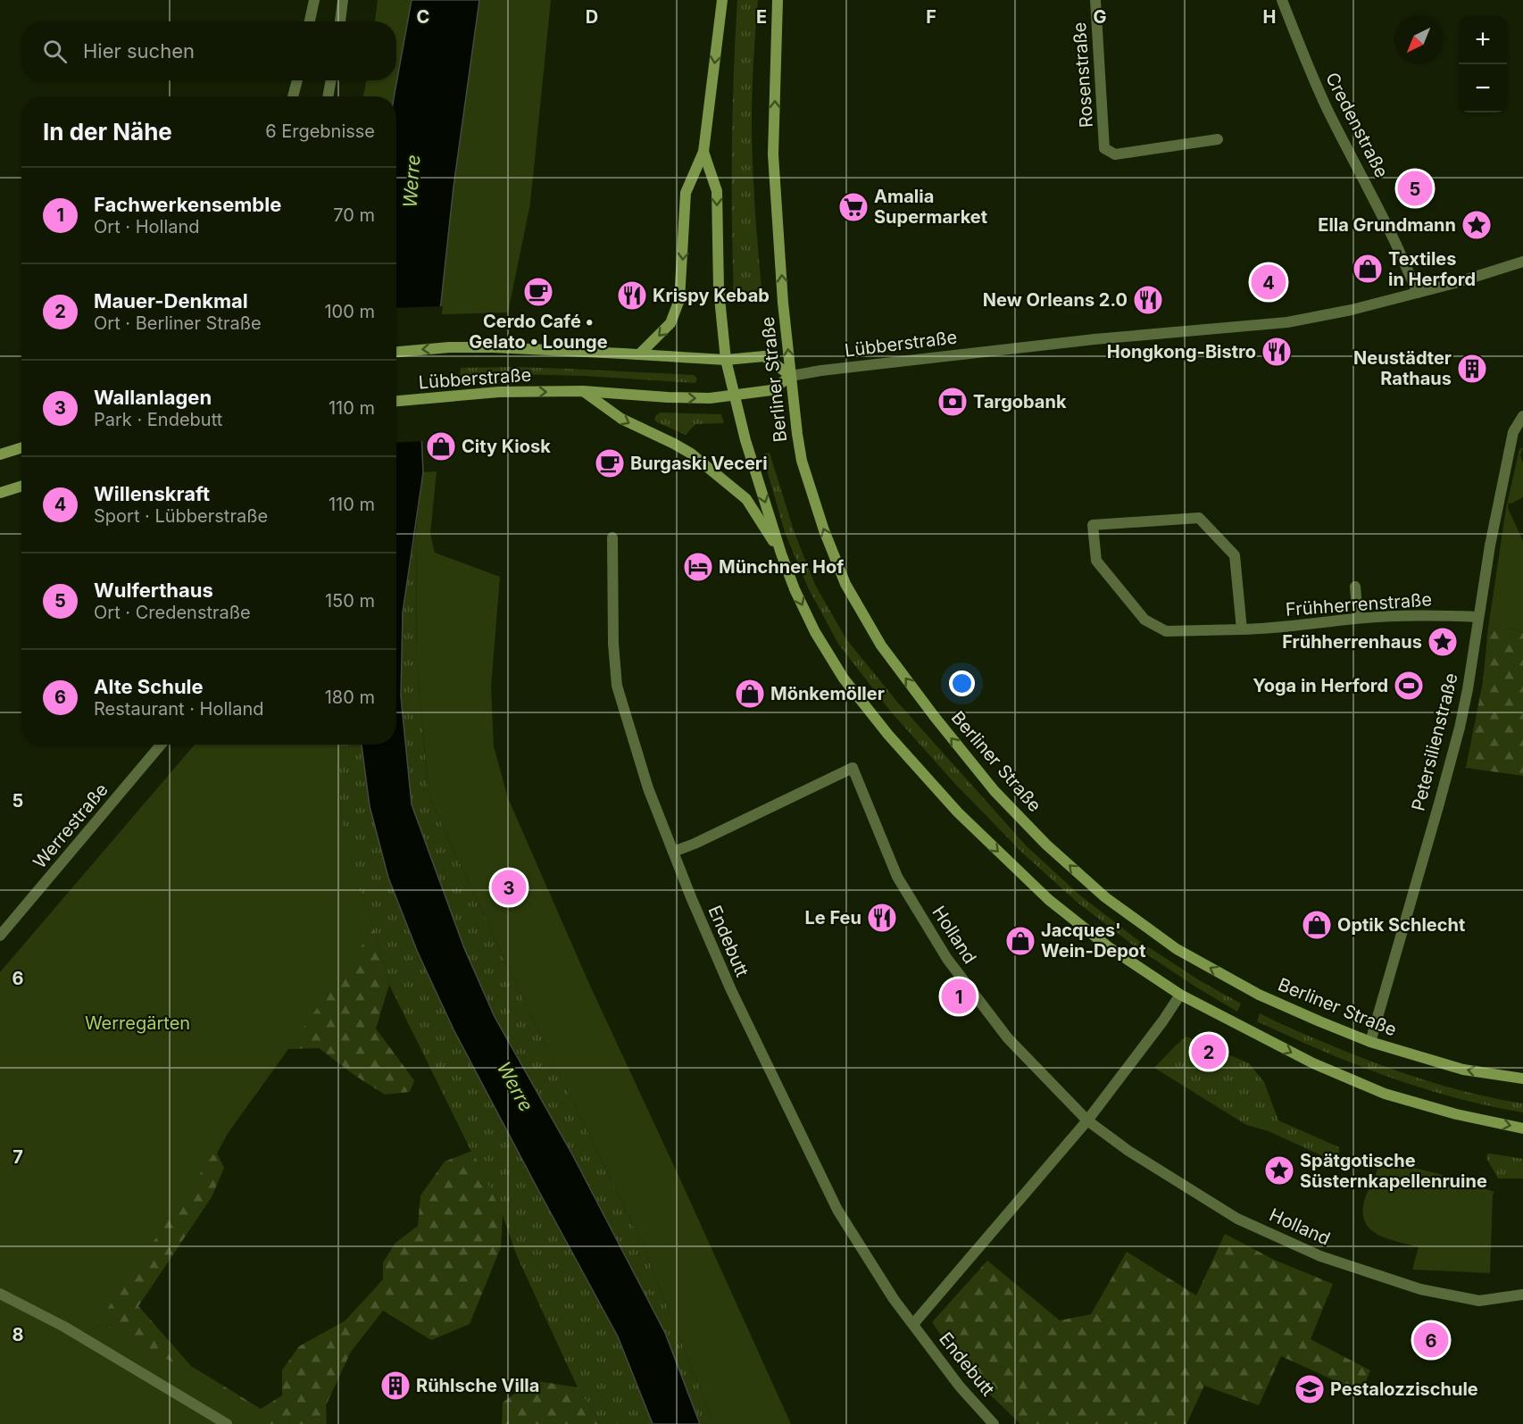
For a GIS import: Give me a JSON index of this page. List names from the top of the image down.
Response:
{
  "streets": {
    "main road": ["Lübberstraße", "Berliner Straße"],
    "street": [
      "Rosenstraße",
      "Credenstraße",
      "Frühherrenstraße",
      "Petersilienstraße",
      "Werrestraße",
      "Holland",
      "Endebutt"
    ]
  },
  "crossings": [
    ["Credenstraße", "Lübberstraße"],
    ["Lübberstraße", "Berliner Straße"],
    ["Berliner Straße", "Petersilienstraße"],
    ["Frühherrenstraße", "Petersilienstraße"],
    ["Holland", "Endebutt"]
  ],
  "water": ["Werre"],
  "parks": ["Werregärten"],
  "places": {
    "supermarket": ["Amalia Supermarket"],
    "place": ["Ella Grundmann", "Frühherrenhaus", "Spätgotische Süsternkapellenruine"],
    "shop": [
      "Textiles in Herford",
      "City Kiosk",
      "Mönkemöller",
      "Optik Schlecht",
      "Jacques' Wein-Depot"
    ],
    "cafe": ["Cerdo Café • Gelato • Lounge", "Burgaski Veceri"],
    "restaurant": [
      "Krispy Kebab",
      "New Orleans 2.0",
      "Hongkong-Bistro",
      "Le Feu"
    ],
    "building": ["Neustädter Rathaus", "Rühlsche Villa"],
    "bank": ["Targobank"],
    "hotel": ["Münchner Hof"],
    "sports": ["Yoga in Herford"],
    "school or university": ["Pestalozzischule"]
  },
  "north": "bottom left",
  "page": {
    "map_buttons": ["+", "−"],
    "search": "Hier suchen",
    "heading": ["In der Nähe", "6 Ergebnisse"],
    "list": [
      {
        "mark": "1",
        "name": "Fachwerkensemble",
        "note": "Ort · Holland",
        "value": "70 m"
      },
      {
        "mark": "2",
        "name": "Mauer-Denkmal",
        "note": "Ort · Berliner Straße",
        "value": "100 m"
      },
      {
        "mark": "3",
        "name": "Wallanlagen",
        "note": "Park · Endebutt",
        "value": "110 m"
      },
      {
        "mark": "4",
        "name": "Willenskraft",
        "note": "Sport · Lübberstraße",
        "value": "110 m"
      },
      {
        "mark": "5",
        "name": "Wulferthaus",
        "note": "Ort · Credenstraße",
        "value": "150 m"
      },
      {
        "mark": "6",
        "name": "Alte Schule",
        "note": "Restaurant · Holland",
        "value": "180 m"
      }
    ],
    "pins": [
      "5",
      "4",
      "3",
      "1",
      "2",
      "6"
    ]
  },
  "grid": {
    "columns": [
      "C",
      "D",
      "E",
      "F",
      "G",
      "H"
    ],
    "rows": [
      "5",
      "6",
      "7",
      "8"
    ]
  }
}
